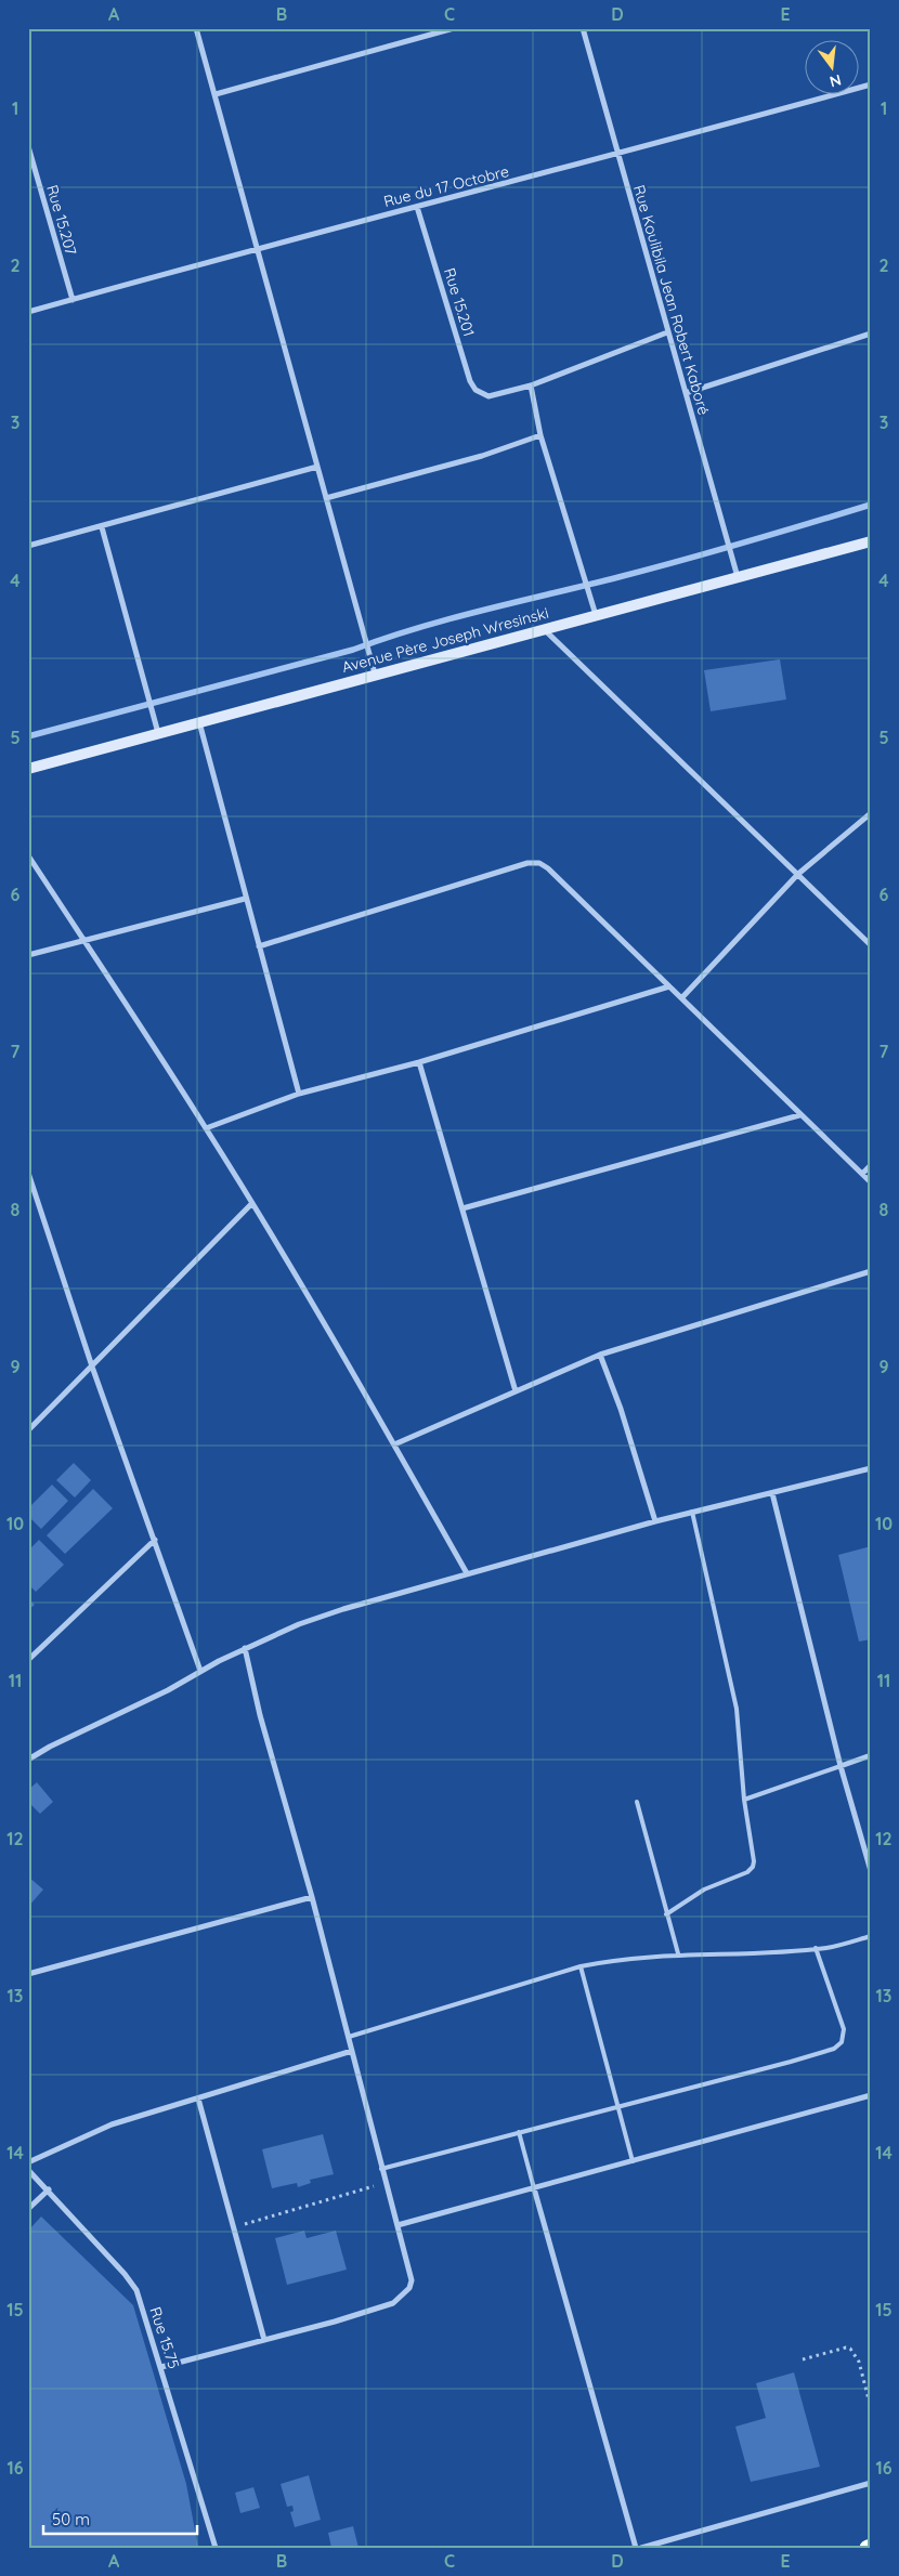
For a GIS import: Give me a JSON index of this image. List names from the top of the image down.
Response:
{
  "streets": {
    "street": [
      "Rue du 17 Octobre",
      "Rue 15.207",
      "Rue Koulibila Jean Robert Kaboré",
      "Rue 15.201",
      "Avenue Père Joseph Wresinski",
      "Rue 15.75"
    ]
  },
  "crossings": [
    ["Rue du 17 Octobre", "Rue 15.207"],
    ["Rue du 17 Octobre", "Rue Koulibila Jean Robert Kaboré"],
    ["Rue du 17 Octobre", "Rue 15.201"],
    ["Rue Koulibila Jean Robert Kaboré", "Avenue Père Joseph Wresinski"]
  ],
  "scale_bar": "50 m",
  "north": "bottom",
  "grid": {
    "columns": [
      "A",
      "B",
      "C",
      "D",
      "E"
    ],
    "rows": [
      "1",
      "2",
      "3",
      "4",
      "5",
      "6",
      "7",
      "8",
      "9",
      "10",
      "11",
      "12",
      "13",
      "14",
      "15",
      "16"
    ]
  }
}
